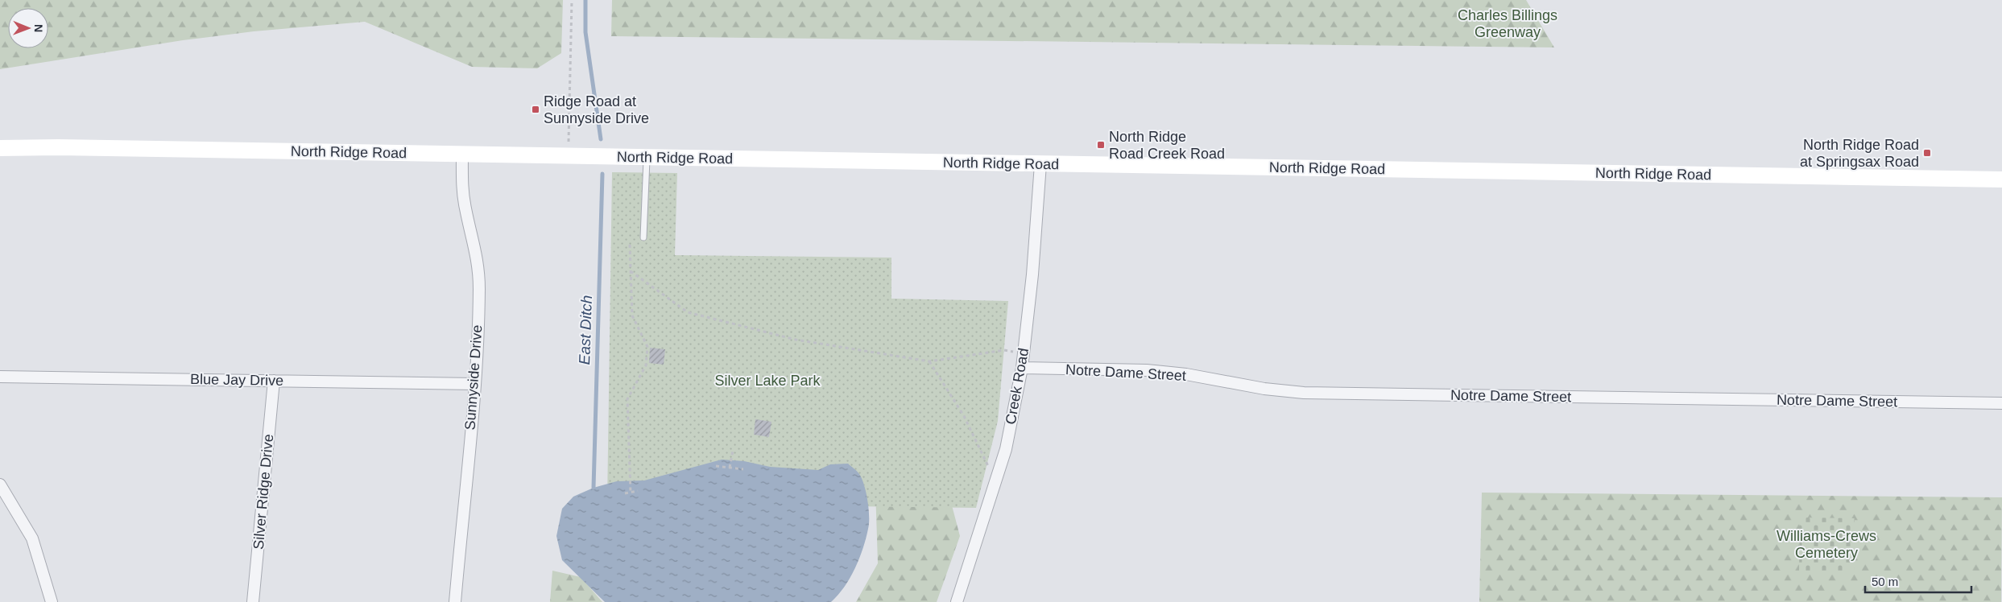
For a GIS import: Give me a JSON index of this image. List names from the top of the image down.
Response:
{
  "streets": {
    "street": [
      "North Ridge Road",
      "Notre Dame Street",
      "Sunnyside Drive",
      "Blue Jay Drive",
      "Creek Road",
      "Silver Ridge Drive"
    ]
  },
  "crossings": [
    ["North Ridge Road", "Sunnyside Drive"],
    ["North Ridge Road", "Creek Road"],
    ["Notre Dame Street", "Creek Road"],
    ["Sunnyside Drive", "Blue Jay Drive"],
    ["Blue Jay Drive", "Silver Ridge Drive"]
  ],
  "water": ["East Ditch"],
  "parks": ["Charles Billings Greenway", "Silver Lake Park", "Williams-Crews Cemetery"],
  "places": {
    "transit": ["Ridge Road at Sunnyside Drive", "North Ridge Road Creek Road", "North Ridge Road at Springsax Road"]
  },
  "scale_bar": "50 m",
  "north": "right"
}
